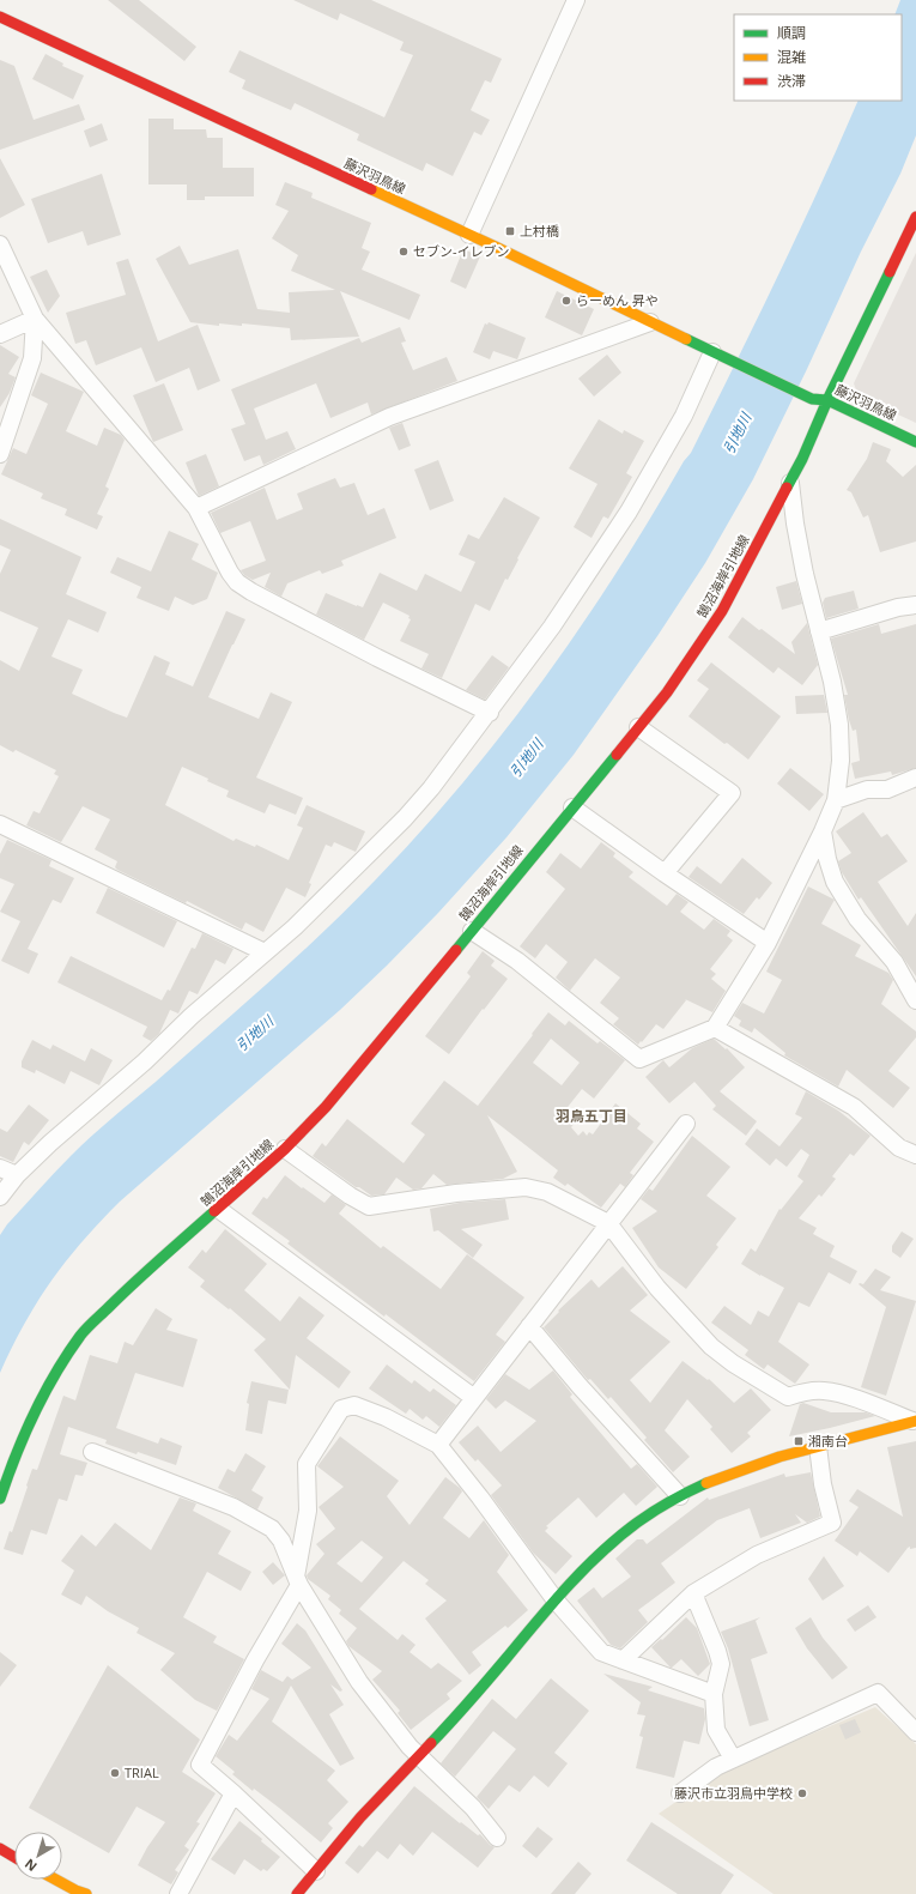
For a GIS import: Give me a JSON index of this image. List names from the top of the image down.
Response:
{
  "streets": {
    "street": ["藤沢羽鳥線", "鵠沼海岸引地線"]
  },
  "crossings": [
    ["藤沢羽鳥線", "鵠沼海岸引地線"]
  ],
  "districts": ["羽鳥五丁目"],
  "water": ["引地川"],
  "places": {
    "transit": ["上村橋", "湘南台"],
    "other": [
      "セブン-イレブン",
      "らーめん 昇や",
      "TRIAL",
      "藤沢市立羽鳥中学校"
    ]
  },
  "legend": ["順調", "混雑", "渋滞"],
  "north": "bottom left"
}
